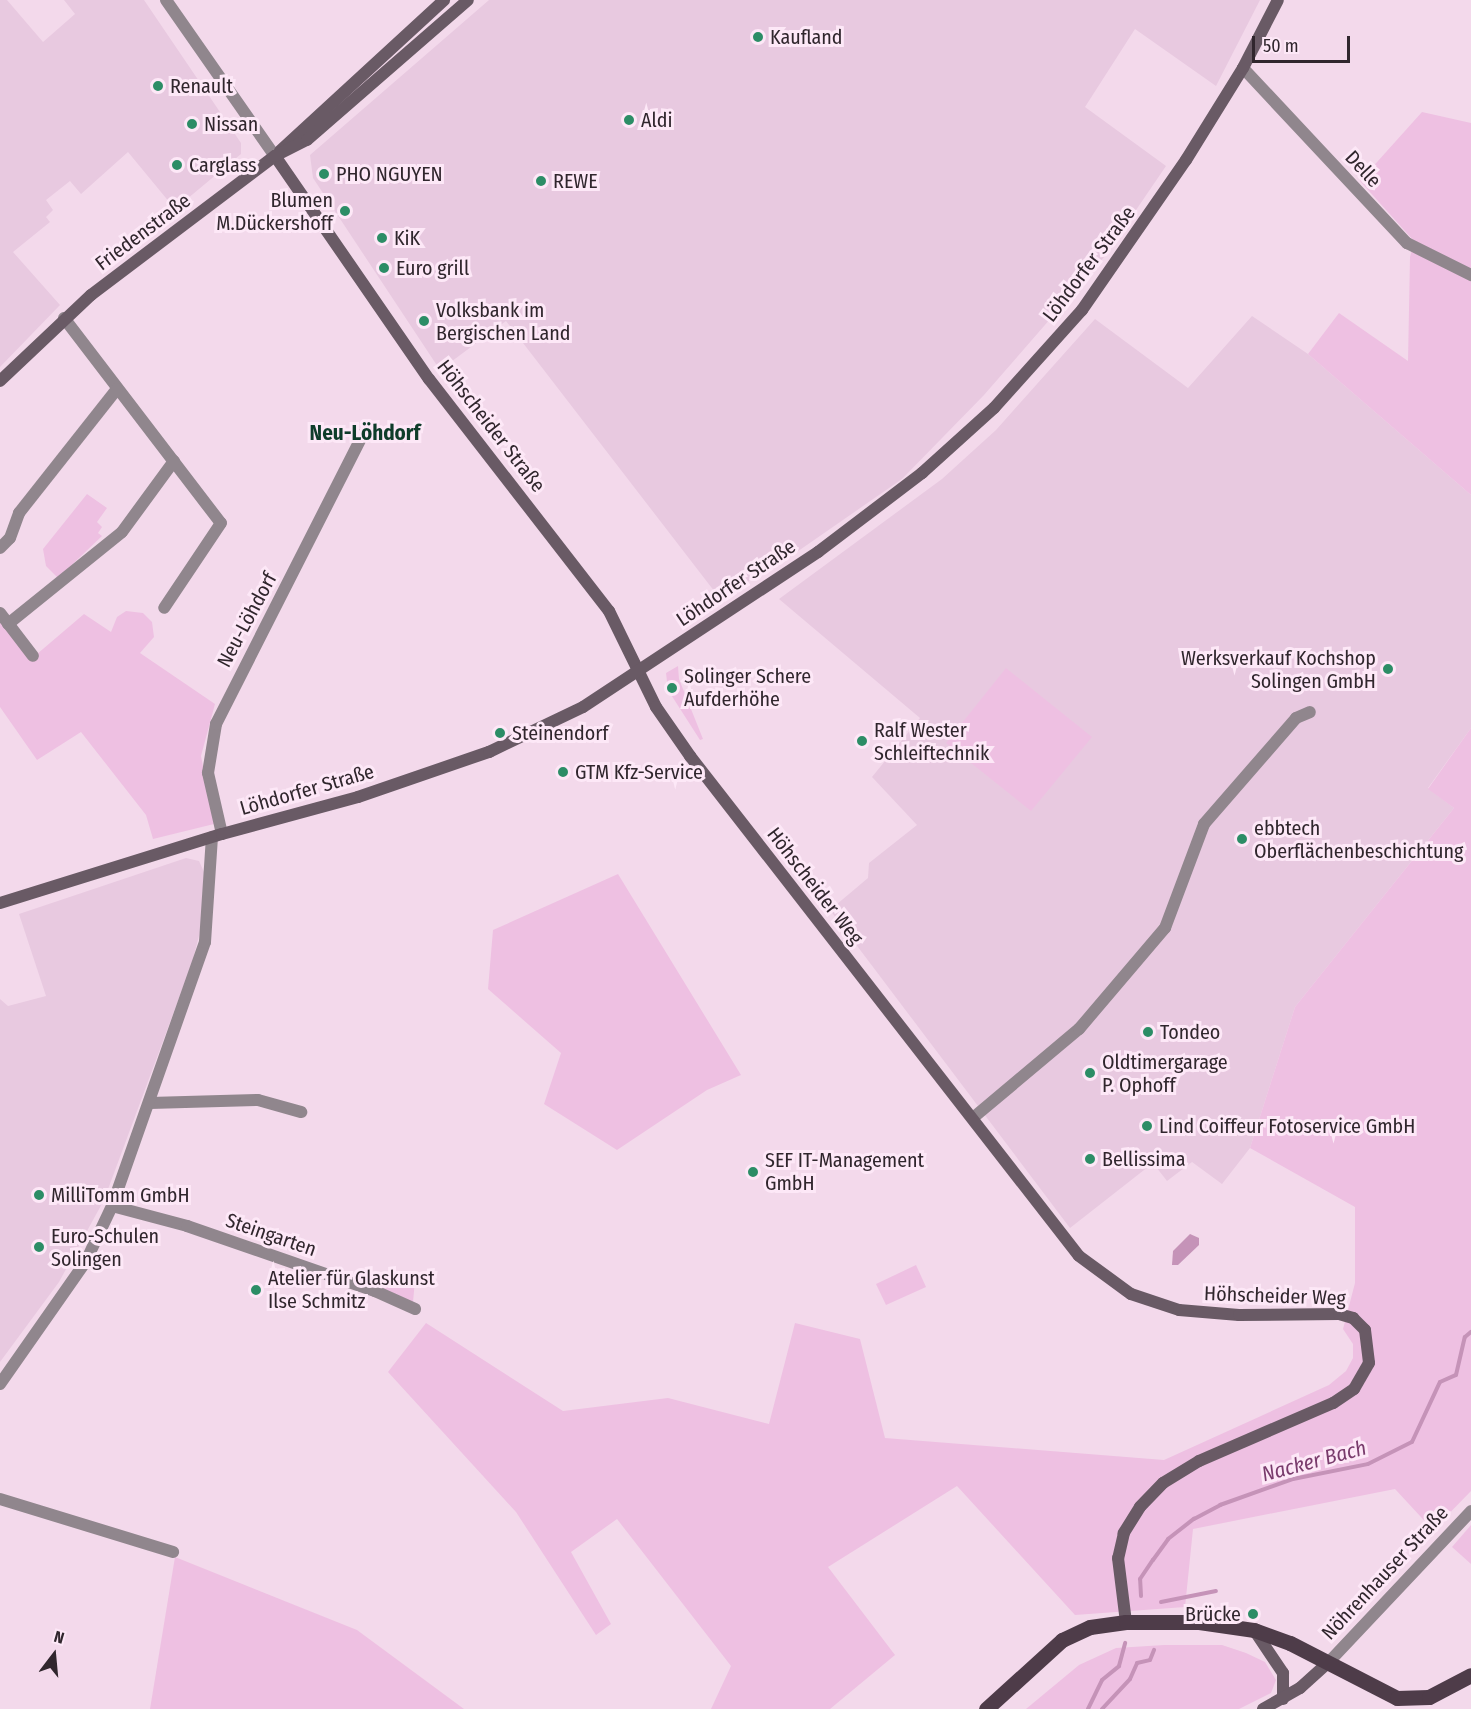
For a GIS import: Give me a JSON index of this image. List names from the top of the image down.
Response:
{
  "streets": {
    "main road": [
      "Friedenstraße",
      "Löhdorfer Straße",
      "Höhscheider Straße",
      "Höhscheider Weg"
    ],
    "street": [
      "Delle",
      "Neu-Löhdorf",
      "Steingarten",
      "Nöhrenhauser Straße"
    ]
  },
  "crossings": [
    ["Delle", "Löhdorfer Straße"],
    ["Friedenstraße", "Höhscheider Straße"],
    ["Löhdorfer Straße", "Höhscheider Straße"],
    ["Löhdorfer Straße", "Neu-Löhdorf"],
    ["Löhdorfer Straße", "Höhscheider Weg"],
    ["Höhscheider Straße", "Höhscheider Weg"],
    ["Neu-Löhdorf", "Steingarten"]
  ],
  "districts": ["Neu-Löhdorf"],
  "water": ["Nacker Bach"],
  "places": [
    "Kaufland",
    "Renault",
    "Aldi",
    "Nissan",
    "Carglass",
    "PHO NGUYEN",
    "REWE",
    "Blumen M.Dückershoff",
    "KiK",
    "Euro grill",
    "Volksbank im Bergischen Land",
    "Werksverkauf Kochshop Solingen GmbH",
    "Solinger Schere Aufderhöhe",
    "Steinendorf",
    "Ralf Wester Schleiftechnik",
    "GTM Kfz-Service",
    "ebbtech Oberflächenbeschichtung",
    "Tondeo",
    "Oldtimergarage P. Ophoff",
    "Lind Coiffeur Fotoservice GmbH",
    "Bellissima",
    "SEF IT-Management GmbH",
    "MilliTomm GmbH",
    "Euro-Schulen Solingen",
    "Atelier für Glaskunst Ilse Schmitz",
    "Brücke"
  ],
  "scale_bar": "50 m",
  "north": "top"
}
